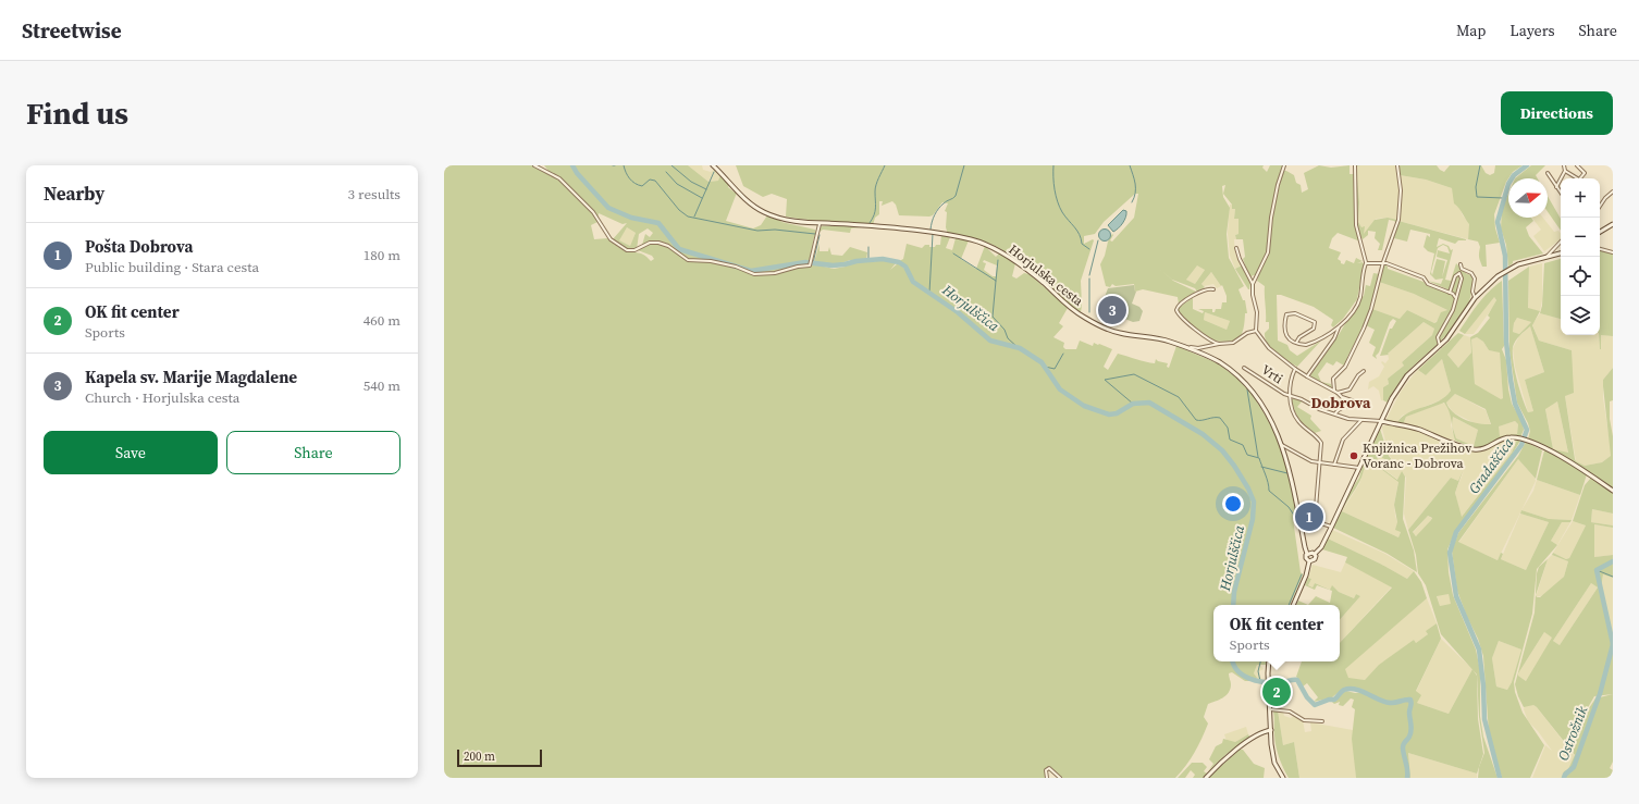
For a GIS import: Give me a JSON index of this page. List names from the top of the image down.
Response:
{
  "streets": {
    "street": ["Horjulska cesta", "Vrti"]
  },
  "districts": ["Dobrova"],
  "water": ["Horjulščica", "Gradaščica", "Ostrožnik"],
  "places": ["Knjižnica Prežihov Voranc - Dobrova"],
  "scale_bar": "200 m",
  "north": "right",
  "page": {
    "header": "Streetwise",
    "nav": ["Map", "Layers", "Share"],
    "buttons": [
      "Directions",
      ["Save", "Share"]
    ],
    "title": "Find us",
    "heading": ["Nearby", "3 results"],
    "map_buttons": ["+", "−"],
    "list": [
      {
        "mark": "1",
        "name": "Pošta Dobrova",
        "note": "Public building · Stara cesta",
        "value": "180 m"
      },
      {
        "mark": "2",
        "name": "OK fit center",
        "note": "Sports",
        "value": "460 m"
      },
      {
        "mark": "3",
        "name": "Kapela sv. Marije Magdalene",
        "note": "Church · Horjulska cesta",
        "value": "540 m"
      }
    ],
    "pins": ["3", "1", "2"],
    "popup": ["OK fit center", "Sports"],
    "scale": "200 m"
  }
}
